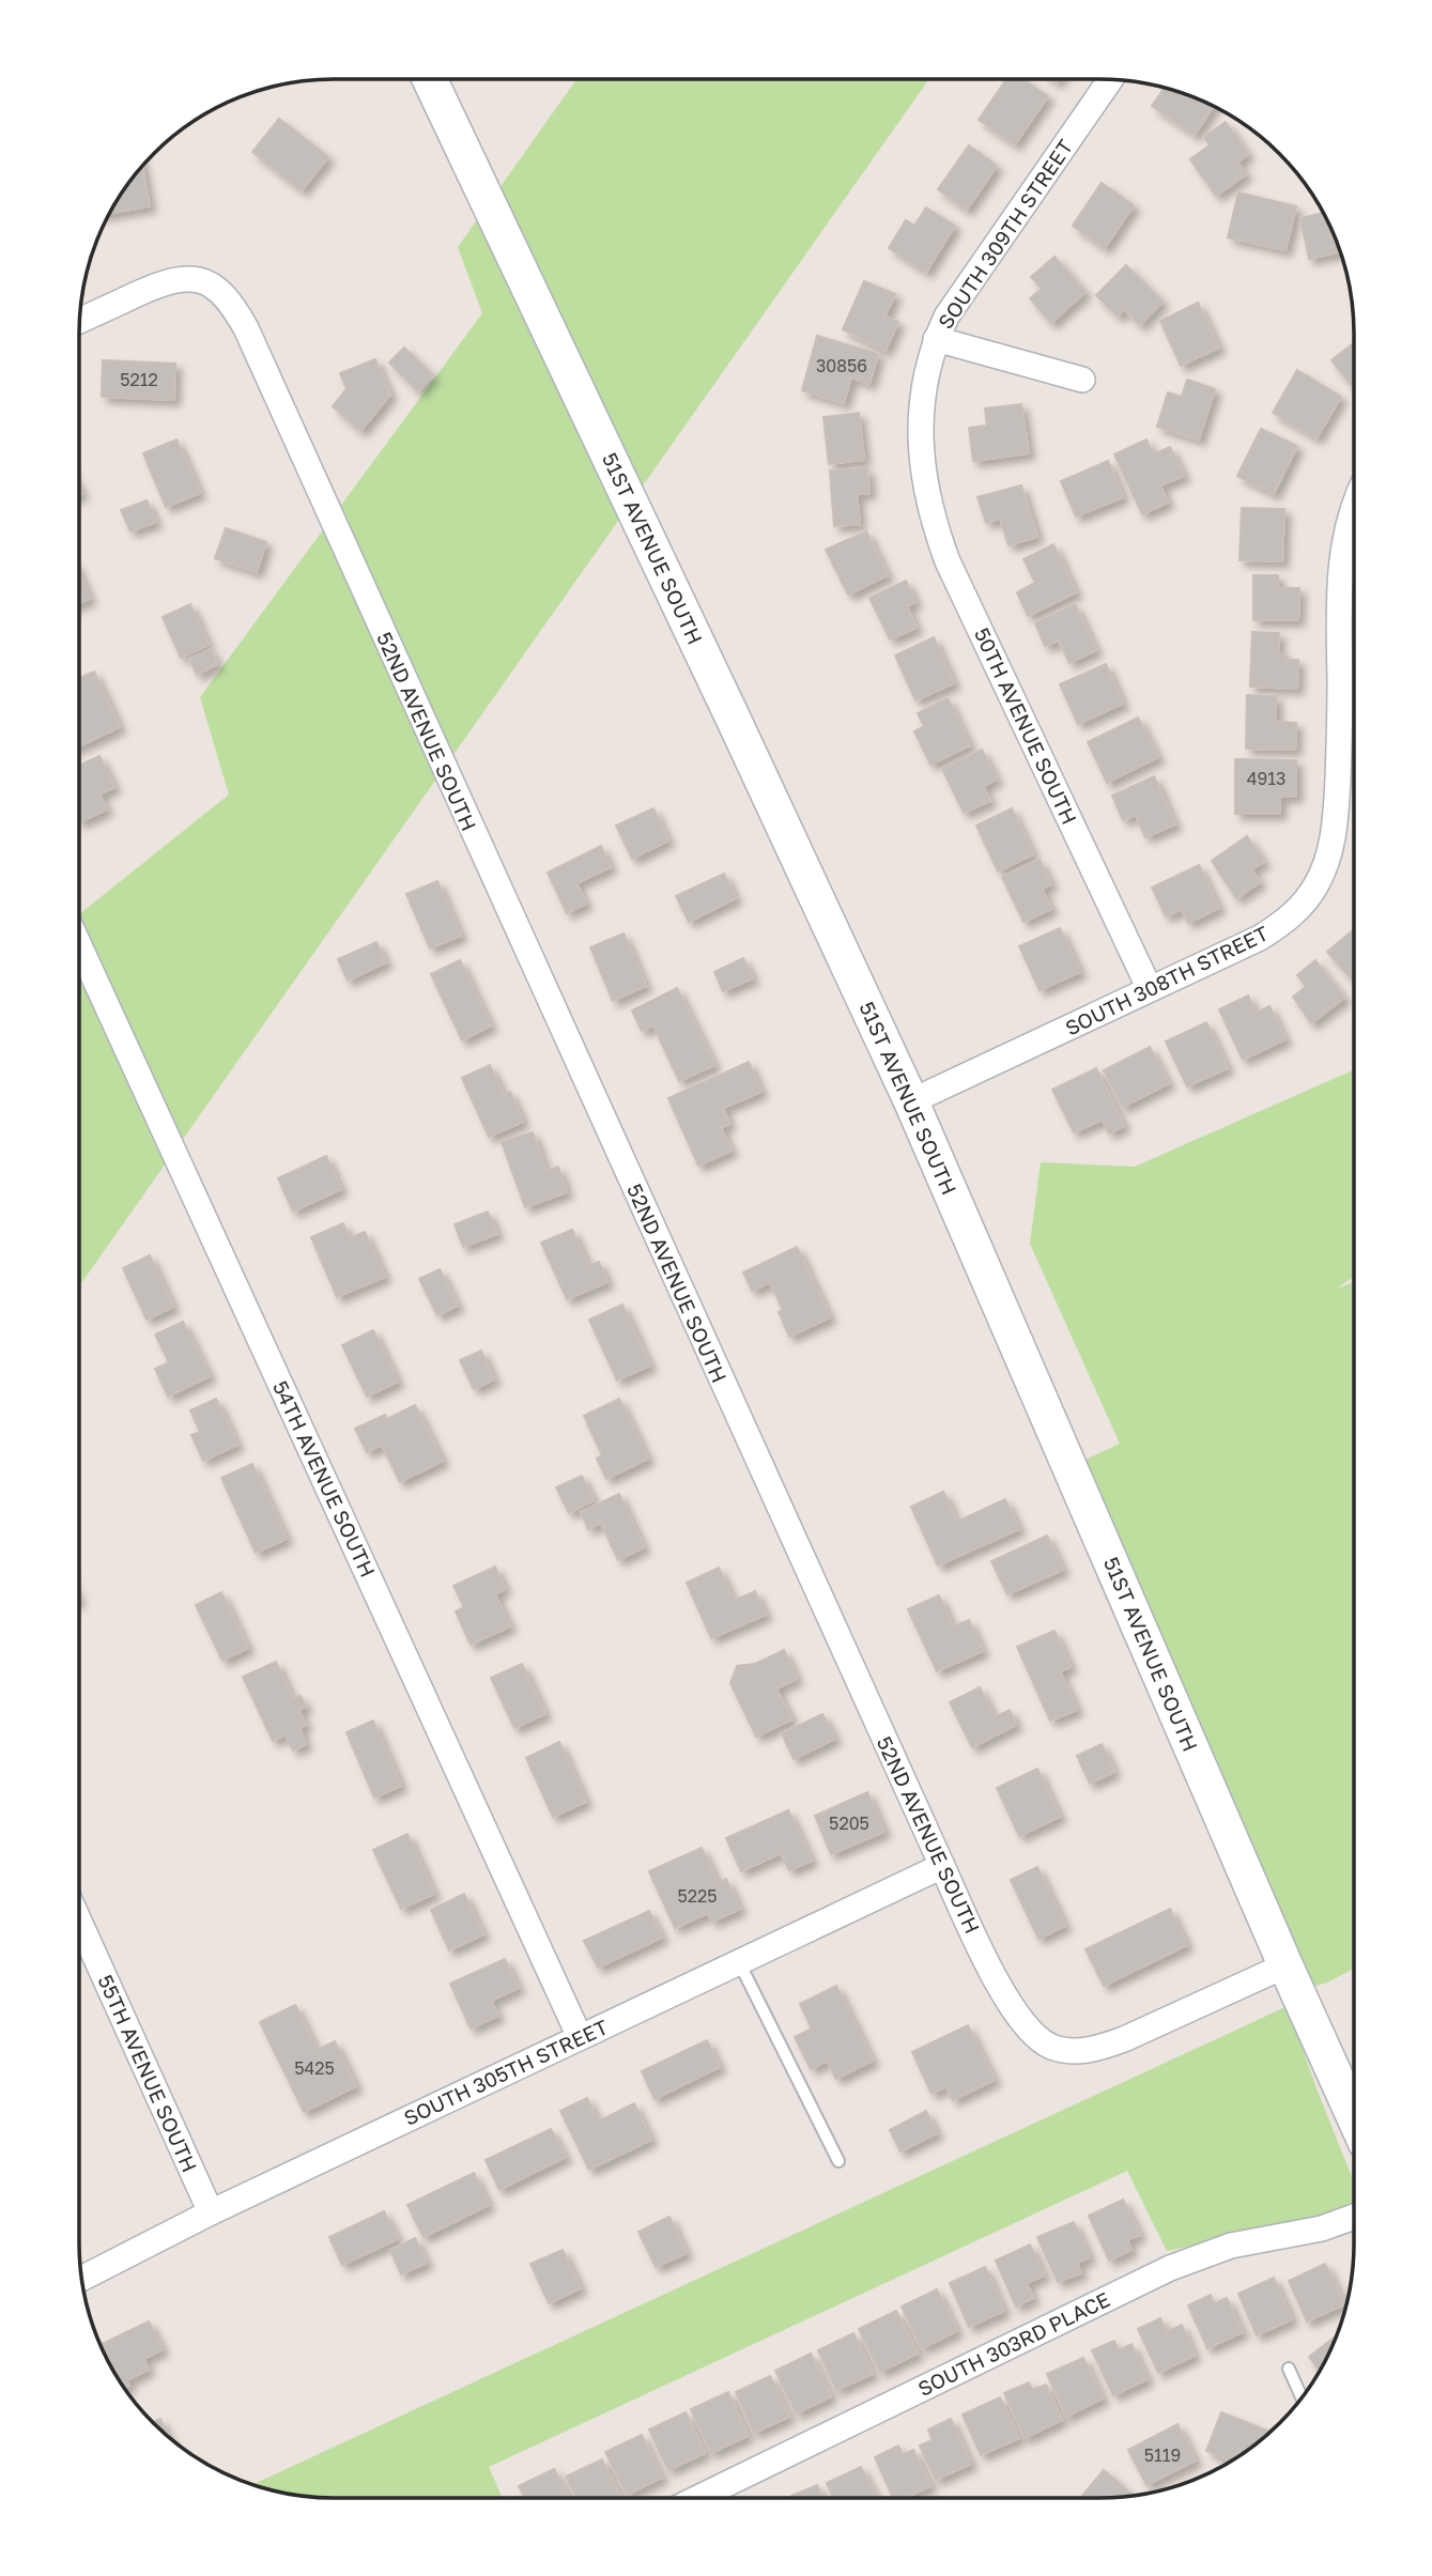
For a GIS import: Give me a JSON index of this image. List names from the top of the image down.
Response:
{
  "streets": {
    "main road": ["51ST AVENUE SOUTH"],
    "street": [
      "SOUTH 309TH STREET",
      "50TH AVENUE SOUTH",
      "52ND AVENUE SOUTH",
      "SOUTH 308TH STREET",
      "54TH AVENUE SOUTH",
      "SOUTH 305TH STREET",
      "55TH AVENUE SOUTH",
      "SOUTH 303RD PLACE"
    ]
  },
  "crossings": [
    ["SOUTH 309TH STREET", "50TH AVENUE SOUTH"],
    ["51ST AVENUE SOUTH", "52ND AVENUE SOUTH"],
    ["51ST AVENUE SOUTH", "SOUTH 308TH STREET"],
    ["50TH AVENUE SOUTH", "SOUTH 308TH STREET"],
    ["52ND AVENUE SOUTH", "SOUTH 305TH STREET"],
    ["54TH AVENUE SOUTH", "SOUTH 305TH STREET"],
    ["SOUTH 305TH STREET", "55TH AVENUE SOUTH"]
  ],
  "house_numbers": [
    "30856",
    "5212",
    "4913",
    "5205",
    "5225",
    "5425",
    "5119"
  ]
}
